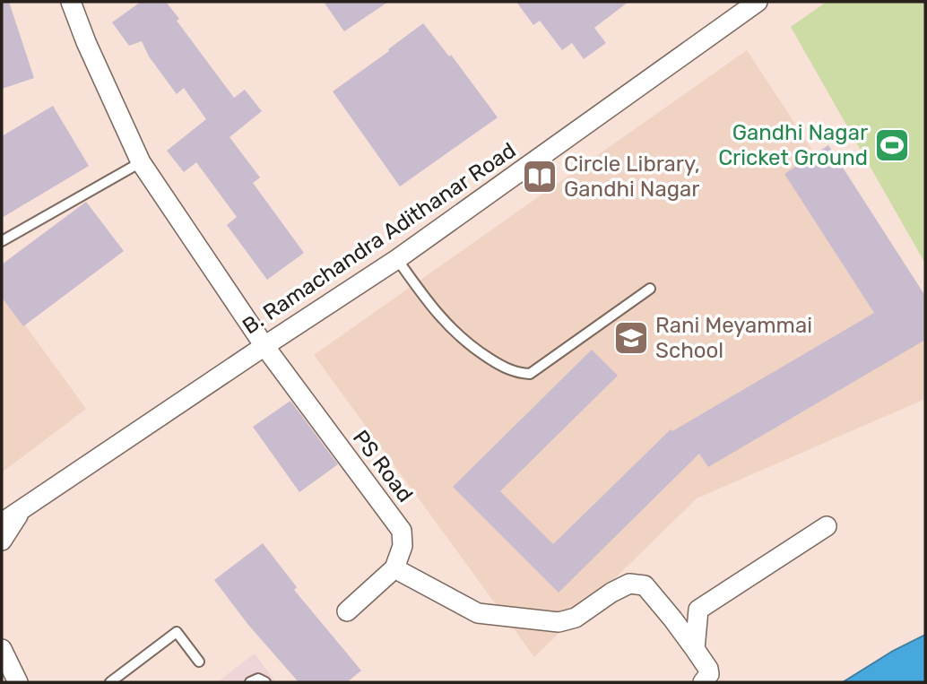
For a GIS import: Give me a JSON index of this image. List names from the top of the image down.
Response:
{
  "streets": {
    "street": ["B. Ramachandra Adithanar Road", "PS Road"]
  },
  "crossings": [
    ["B. Ramachandra Adithanar Road", "PS Road"]
  ],
  "places": {
    "sports": ["Gandhi Nagar Cricket Ground"],
    "library": ["Circle Library, Gandhi Nagar"],
    "school or university": ["Rani Meyammai School"]
  }
}
